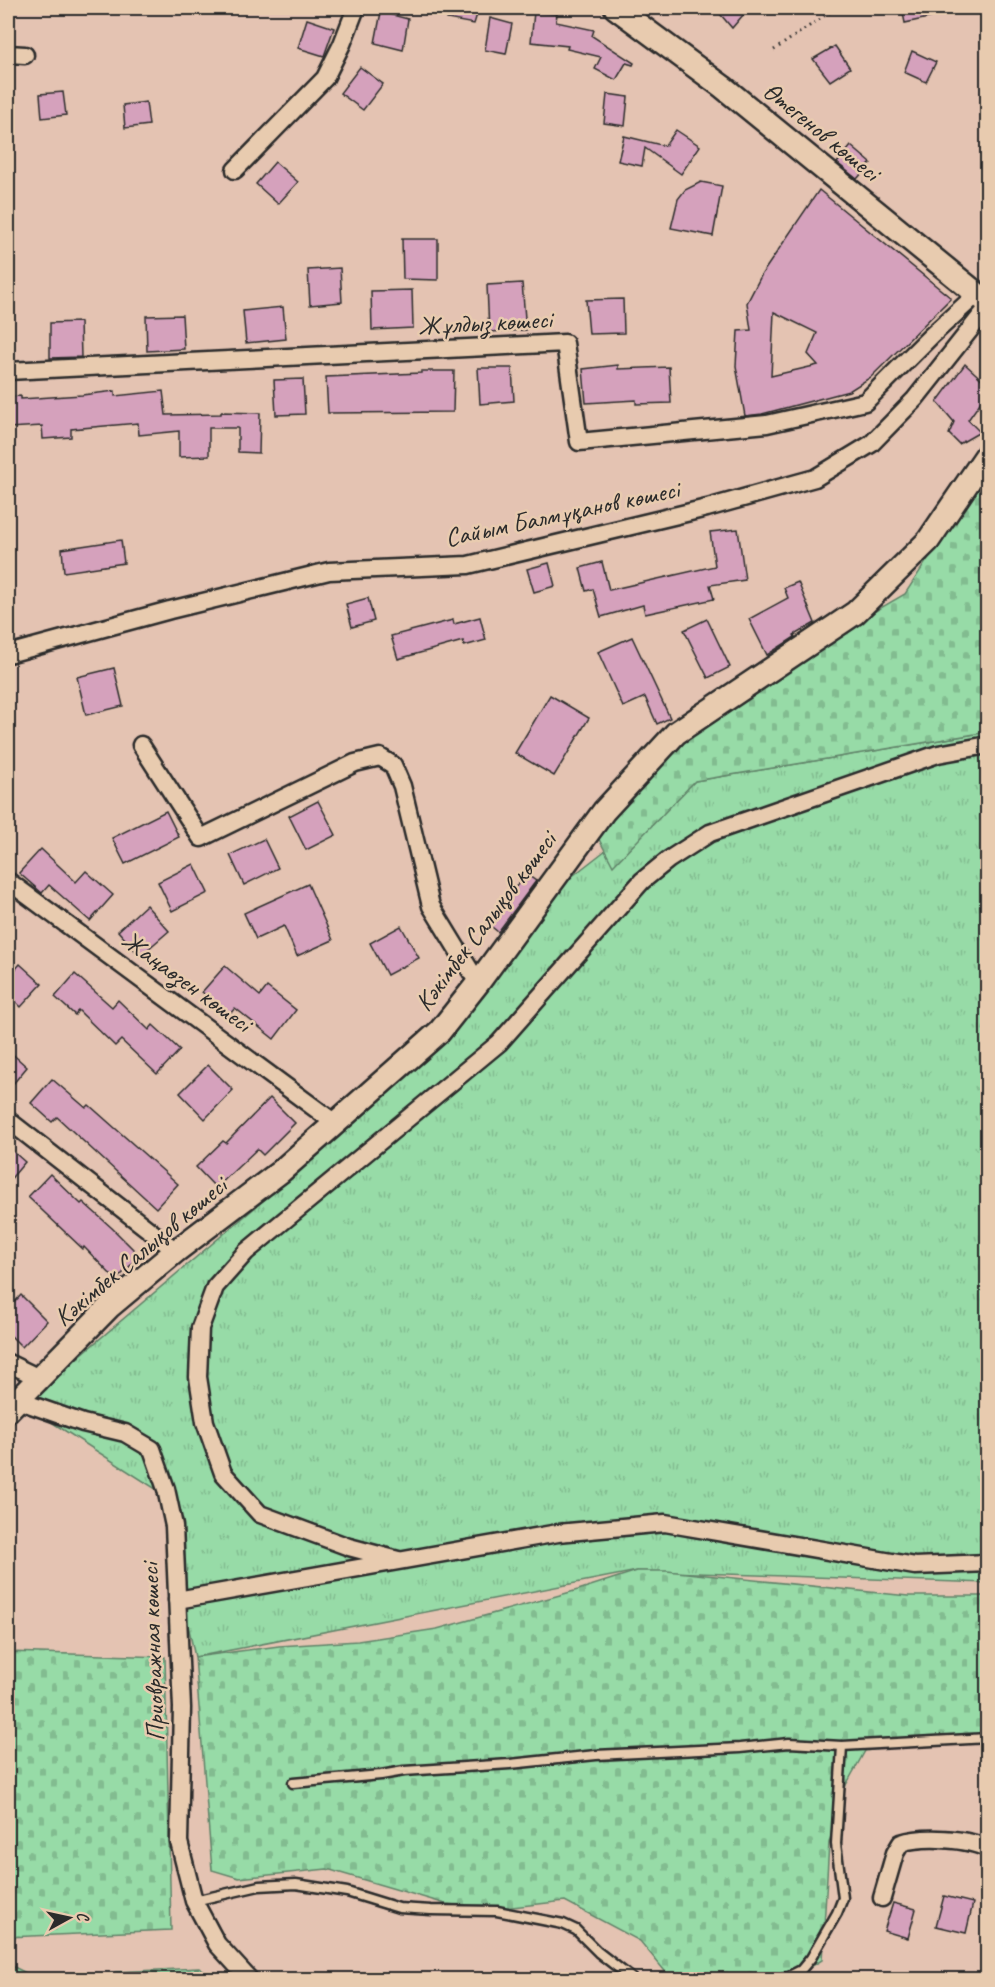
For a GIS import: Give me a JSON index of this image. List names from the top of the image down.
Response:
{
  "streets": {
    "street": [
      "Өтегенов көшесі",
      "Жұлдыз көшесі",
      "Сайым Балмұқанов көшесі",
      "Кәкімбек Салықов көшесі",
      "Жаңаөзен көшесі",
      "Приовражная көшесі"
    ]
  },
  "crossings": [
    ["Өтегенов көшесі", "Жұлдыз көшесі"],
    ["Өтегенов көшесі", "Сайым Балмұқанов көшесі"],
    ["Жұлдыз көшесі", "Сайым Балмұқанов көшесі"],
    ["Кәкімбек Салықов көшесі", "Жаңаөзен көшесі"],
    ["Кәкімбек Салықов көшесі", "Приовражная көшесі"]
  ],
  "north": "right"
}
